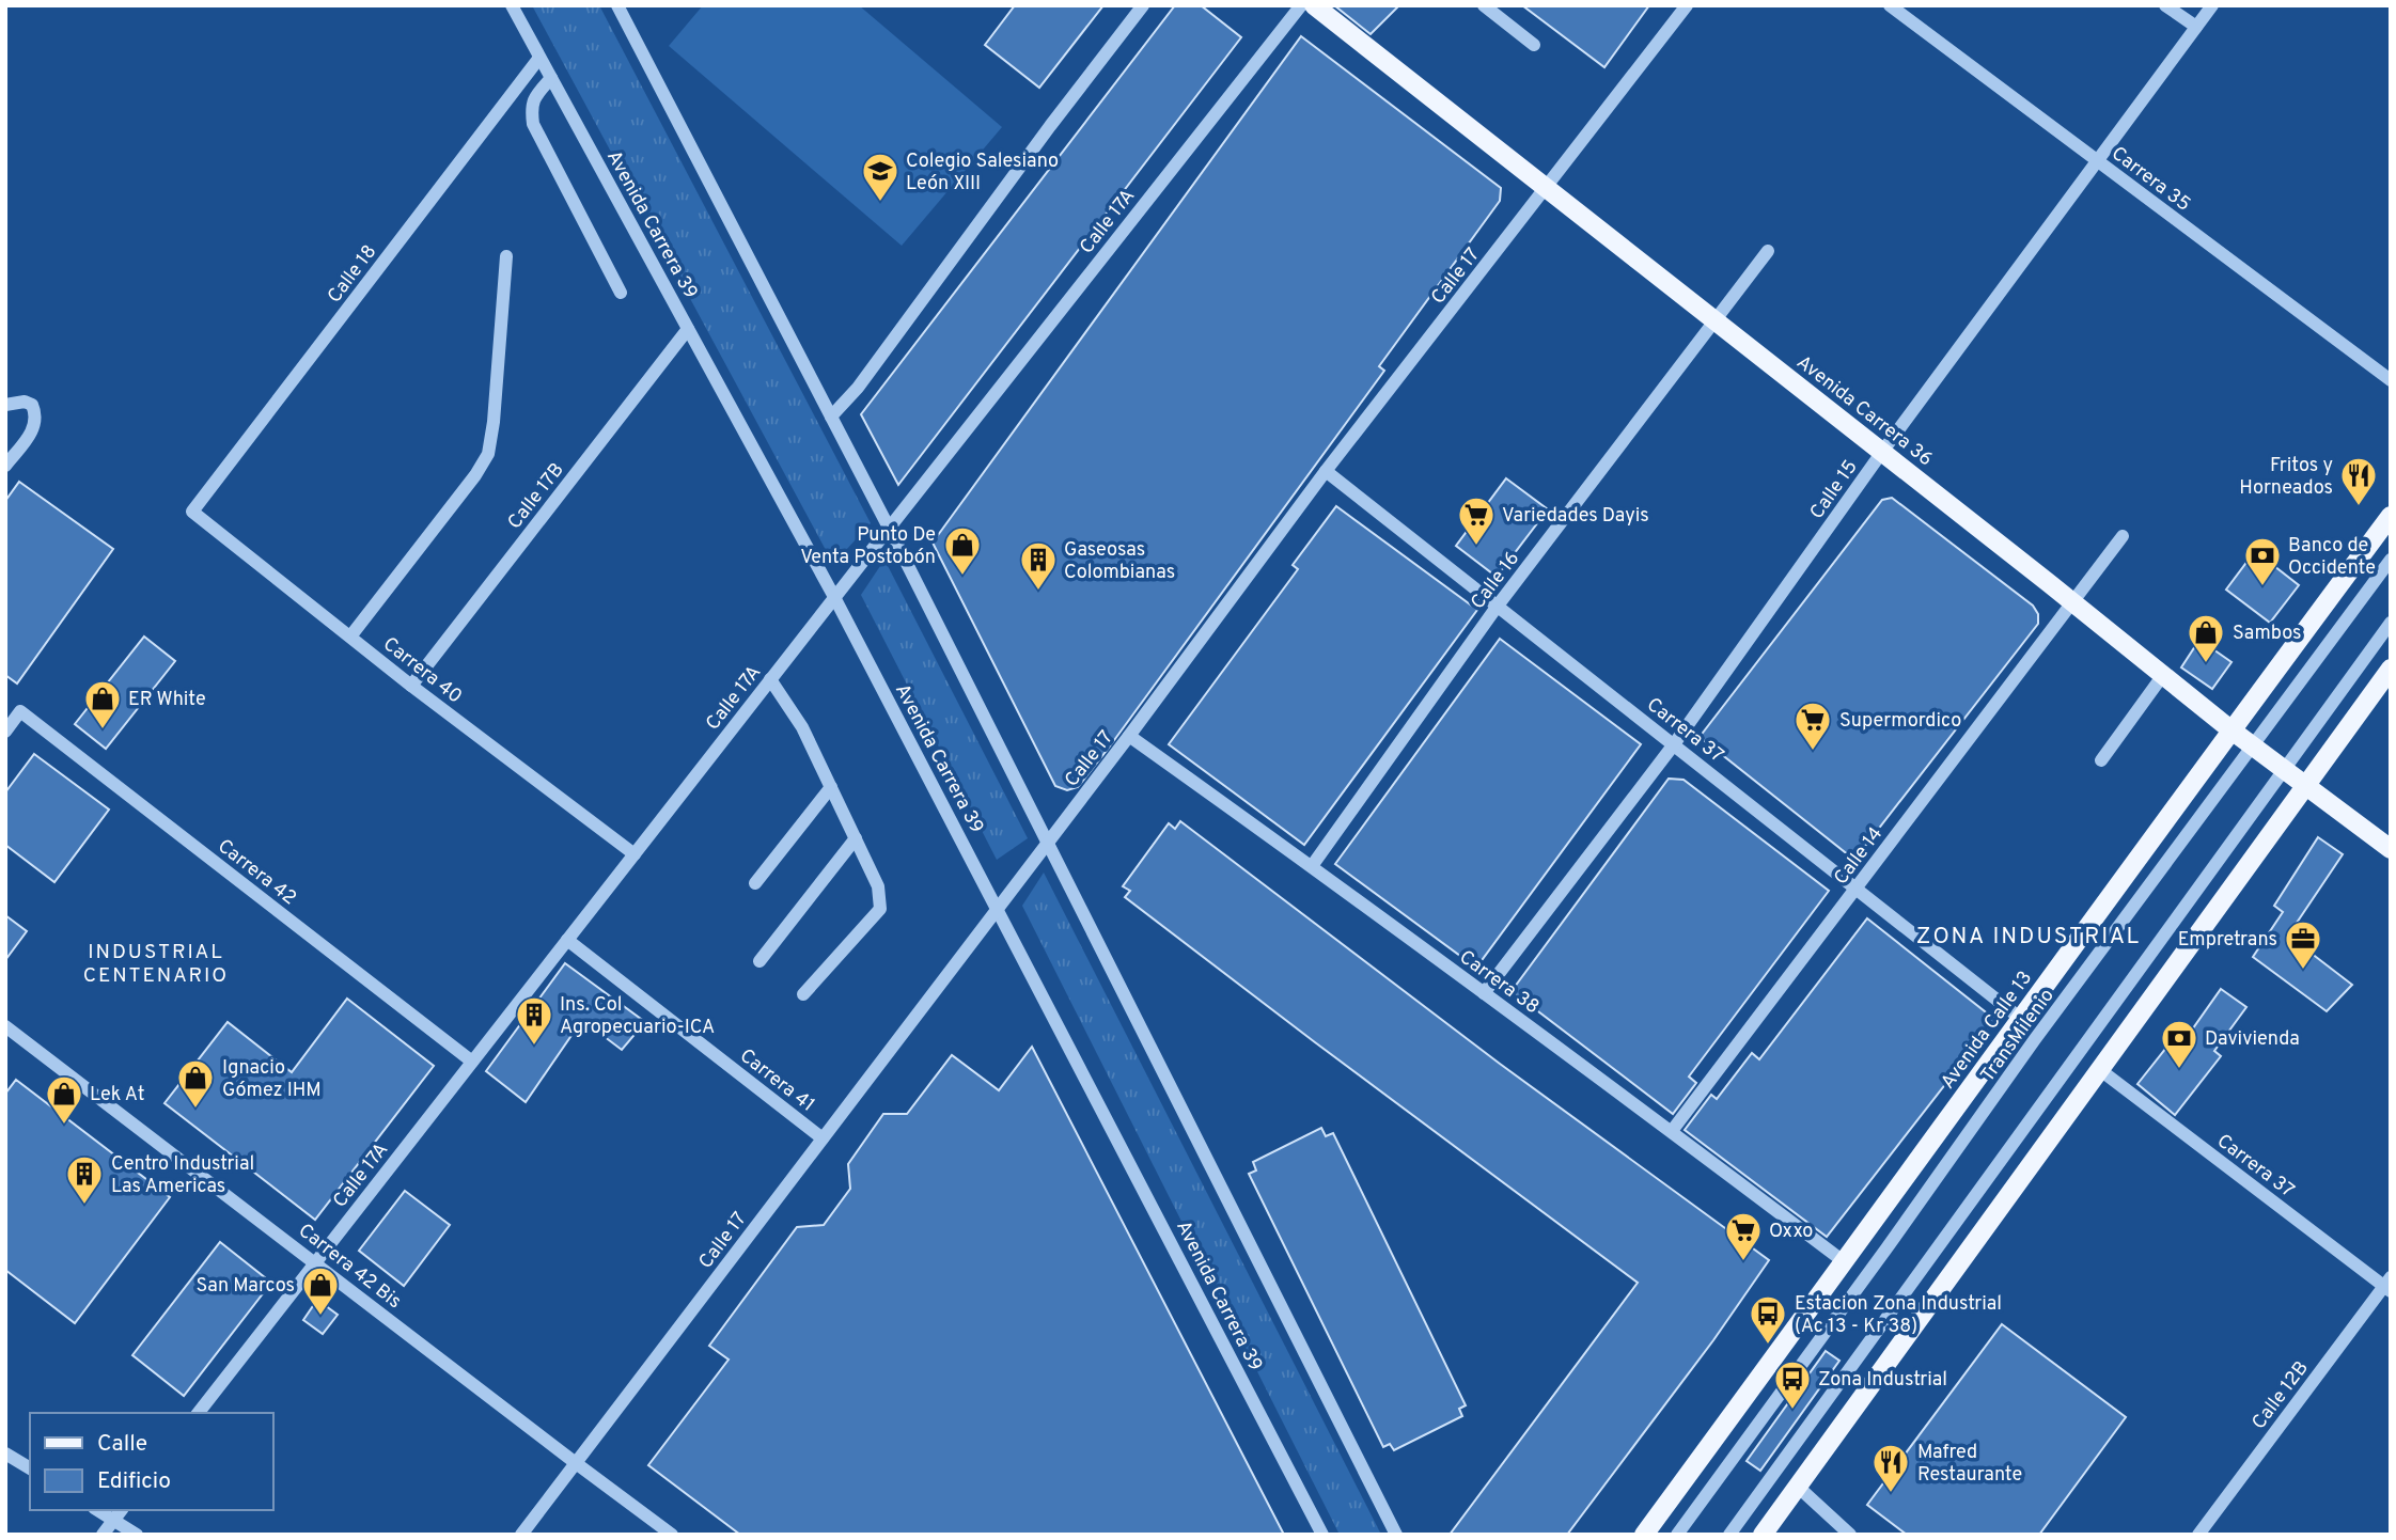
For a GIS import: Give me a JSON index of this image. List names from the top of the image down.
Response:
{
  "streets": {
    "main road": ["Avenida Carrera 36", "Avenida Calle 13"],
    "street": [
      "Carrera 35",
      "Calle 17A",
      "Avenida Carrera 39",
      "Calle 18",
      "Calle 17",
      "Calle 15",
      "Calle 17B",
      "Calle 16",
      "Carrera 40",
      "Carrera 37",
      "Calle 14",
      "Carrera 42",
      "Carrera 38",
      "TransMilenio",
      "Carrera 41",
      "Carrera 42 Bis",
      "Calle 12B"
    ]
  },
  "crossings": [
    ["Carrera 35", "Calle 15"],
    ["Calle 17A", "Avenida Carrera 39"],
    ["Calle 17A", "Carrera 40"],
    ["Calle 17A", "Carrera 42"],
    ["Calle 17A", "Carrera 41"],
    ["Calle 17A", "Carrera 42 Bis"],
    ["Avenida Carrera 39", "Calle 18"],
    ["Avenida Carrera 39", "Calle 17"],
    ["Avenida Carrera 39", "Calle 17B"],
    ["Calle 18", "Carrera 40"],
    ["Calle 17", "Avenida Carrera 36"],
    ["Calle 17", "Carrera 37"],
    ["Calle 17", "Carrera 38"],
    ["Calle 17", "Carrera 41"],
    ["Calle 17", "Carrera 42 Bis"],
    ["Avenida Carrera 36", "Calle 15"],
    ["Avenida Carrera 36", "Calle 16"],
    ["Avenida Carrera 36", "Calle 14"],
    ["Avenida Carrera 36", "Avenida Calle 13"],
    ["Avenida Carrera 36", "TransMilenio"],
    ["Calle 15", "Carrera 37"],
    ["Calle 15", "Carrera 38"],
    ["Calle 17B", "Carrera 40"],
    ["Calle 16", "Carrera 37"],
    ["Calle 16", "Carrera 38"],
    ["Carrera 37", "Calle 14"],
    ["Carrera 37", "Avenida Calle 13"],
    ["Carrera 37", "Calle 12B"],
    ["Calle 14", "Carrera 38"],
    ["Carrera 38", "Avenida Calle 13"]
  ],
  "districts": ["ZONA INDUSTRIAL", "INDUSTRIAL CENTENARIO"],
  "places": {
    "school or university": ["Colegio Salesiano León XIII"],
    "restaurant": ["Fritos y Horneados", "Mafred Restaurante"],
    "supermarket": ["Variedades Dayis", "Supermordico", "Oxxo"],
    "shop": [
      "Punto De Venta Postobón",
      "Sambos",
      "ER White",
      "Ignacio Gómez IHM",
      "Lek At",
      "San Marcos"
    ],
    "bank": ["Banco de Occidente", "Davivienda"],
    "building": ["Gaseosas Colombianas", "Ins. Col Agropecuario-ICA", "Centro Industrial Las Americas"],
    "office": ["Empretrans"],
    "bus stop": ["Estacion Zona Industrial (Ac 13 - Kr 38)", "Zona Industrial"]
  },
  "legend": ["Calle", "Edificio"]
}
